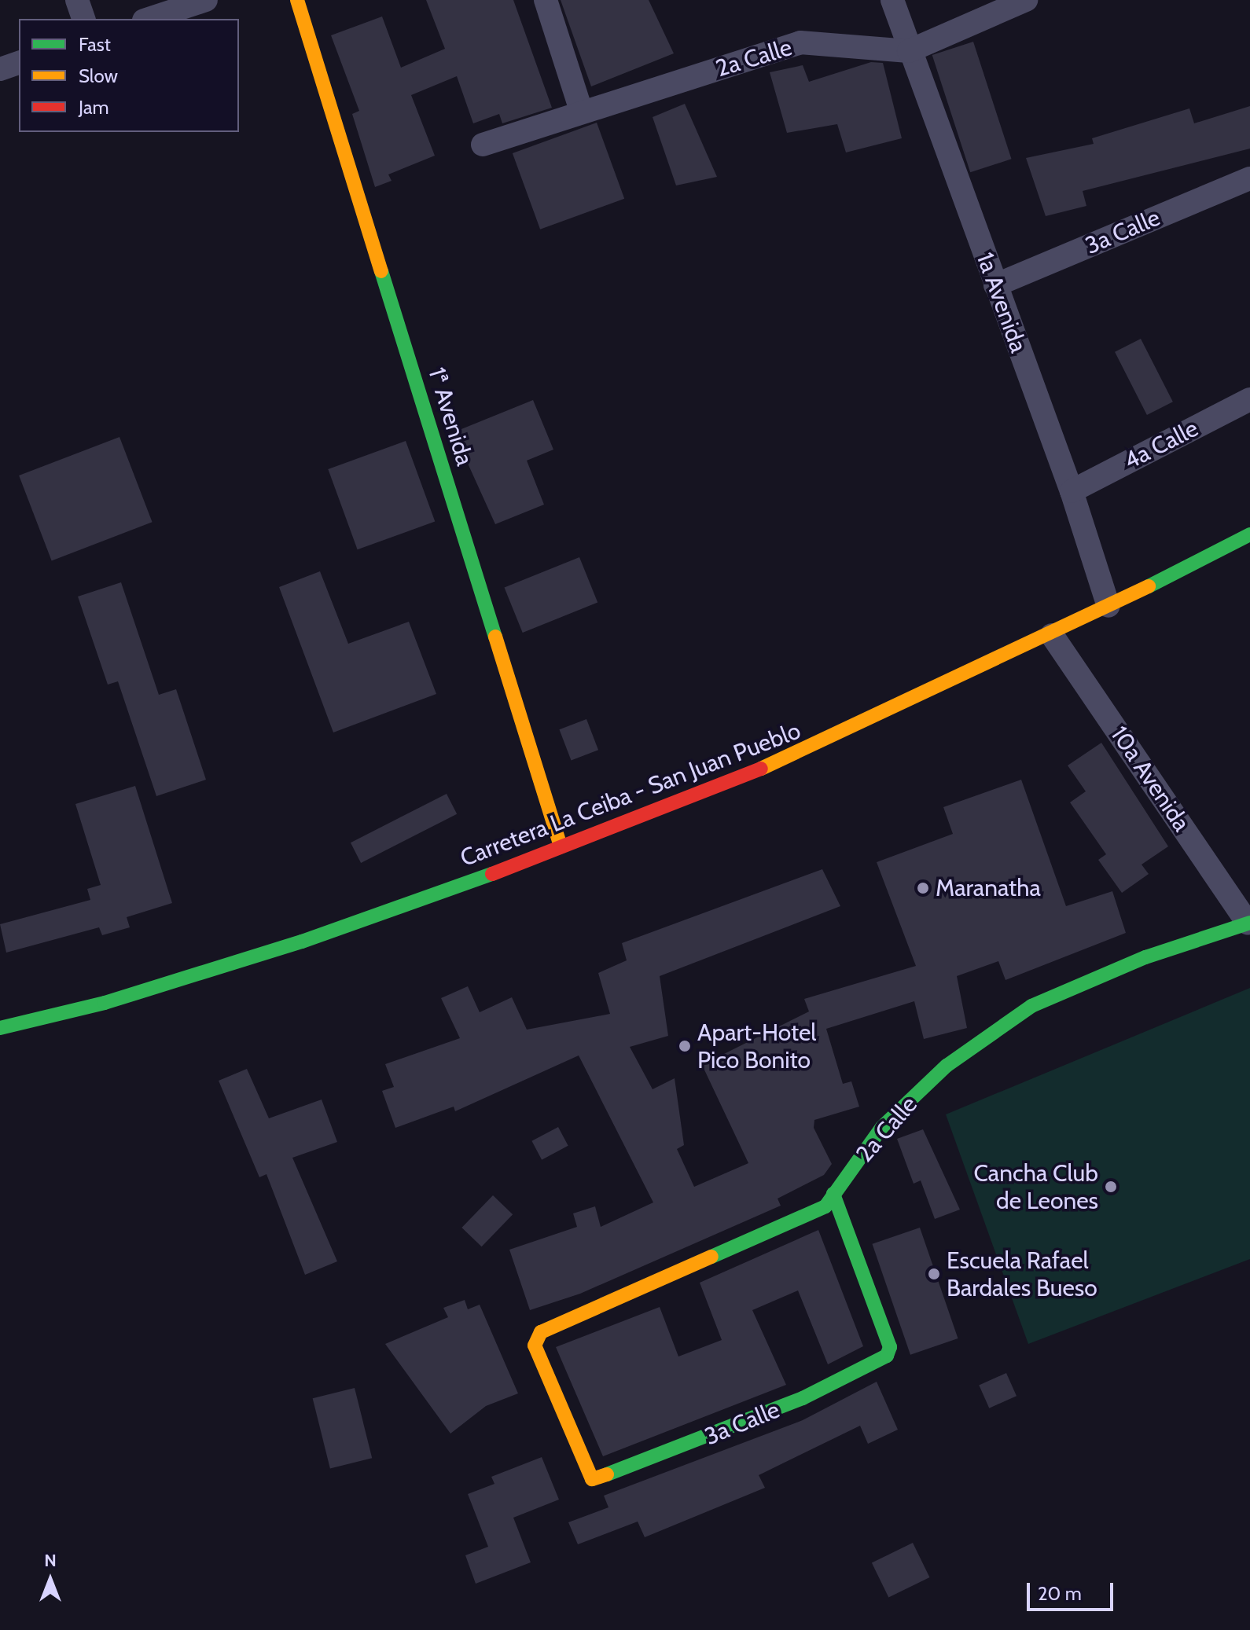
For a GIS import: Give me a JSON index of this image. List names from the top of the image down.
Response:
{
  "streets": {
    "street": [
      "2a Calle",
      "3a Calle",
      "1a Avenida",
      "1ª Avenida",
      "4a Calle",
      "10a Avenida",
      "Carretera La Ceiba - San Juan Pueblo"
    ]
  },
  "crossings": [
    ["2a Calle", "3a Calle"],
    ["2a Calle", "1a Avenida"],
    ["2a Calle", "10a Avenida"],
    ["3a Calle", "1a Avenida"],
    ["1a Avenida", "4a Calle"],
    ["1a Avenida", "Carretera La Ceiba - San Juan Pueblo"],
    ["1ª Avenida", "Carretera La Ceiba - San Juan Pueblo"],
    ["10a Avenida", "Carretera La Ceiba - San Juan Pueblo"]
  ],
  "places": [
    "Maranatha",
    "Apart-Hotel Pico Bonito",
    "Cancha Club de Leones",
    "Escuela Rafael Bardales Bueso"
  ],
  "legend": ["Fast", "Slow", "Jam"],
  "scale_bar": "20 m",
  "north": "top"
}
